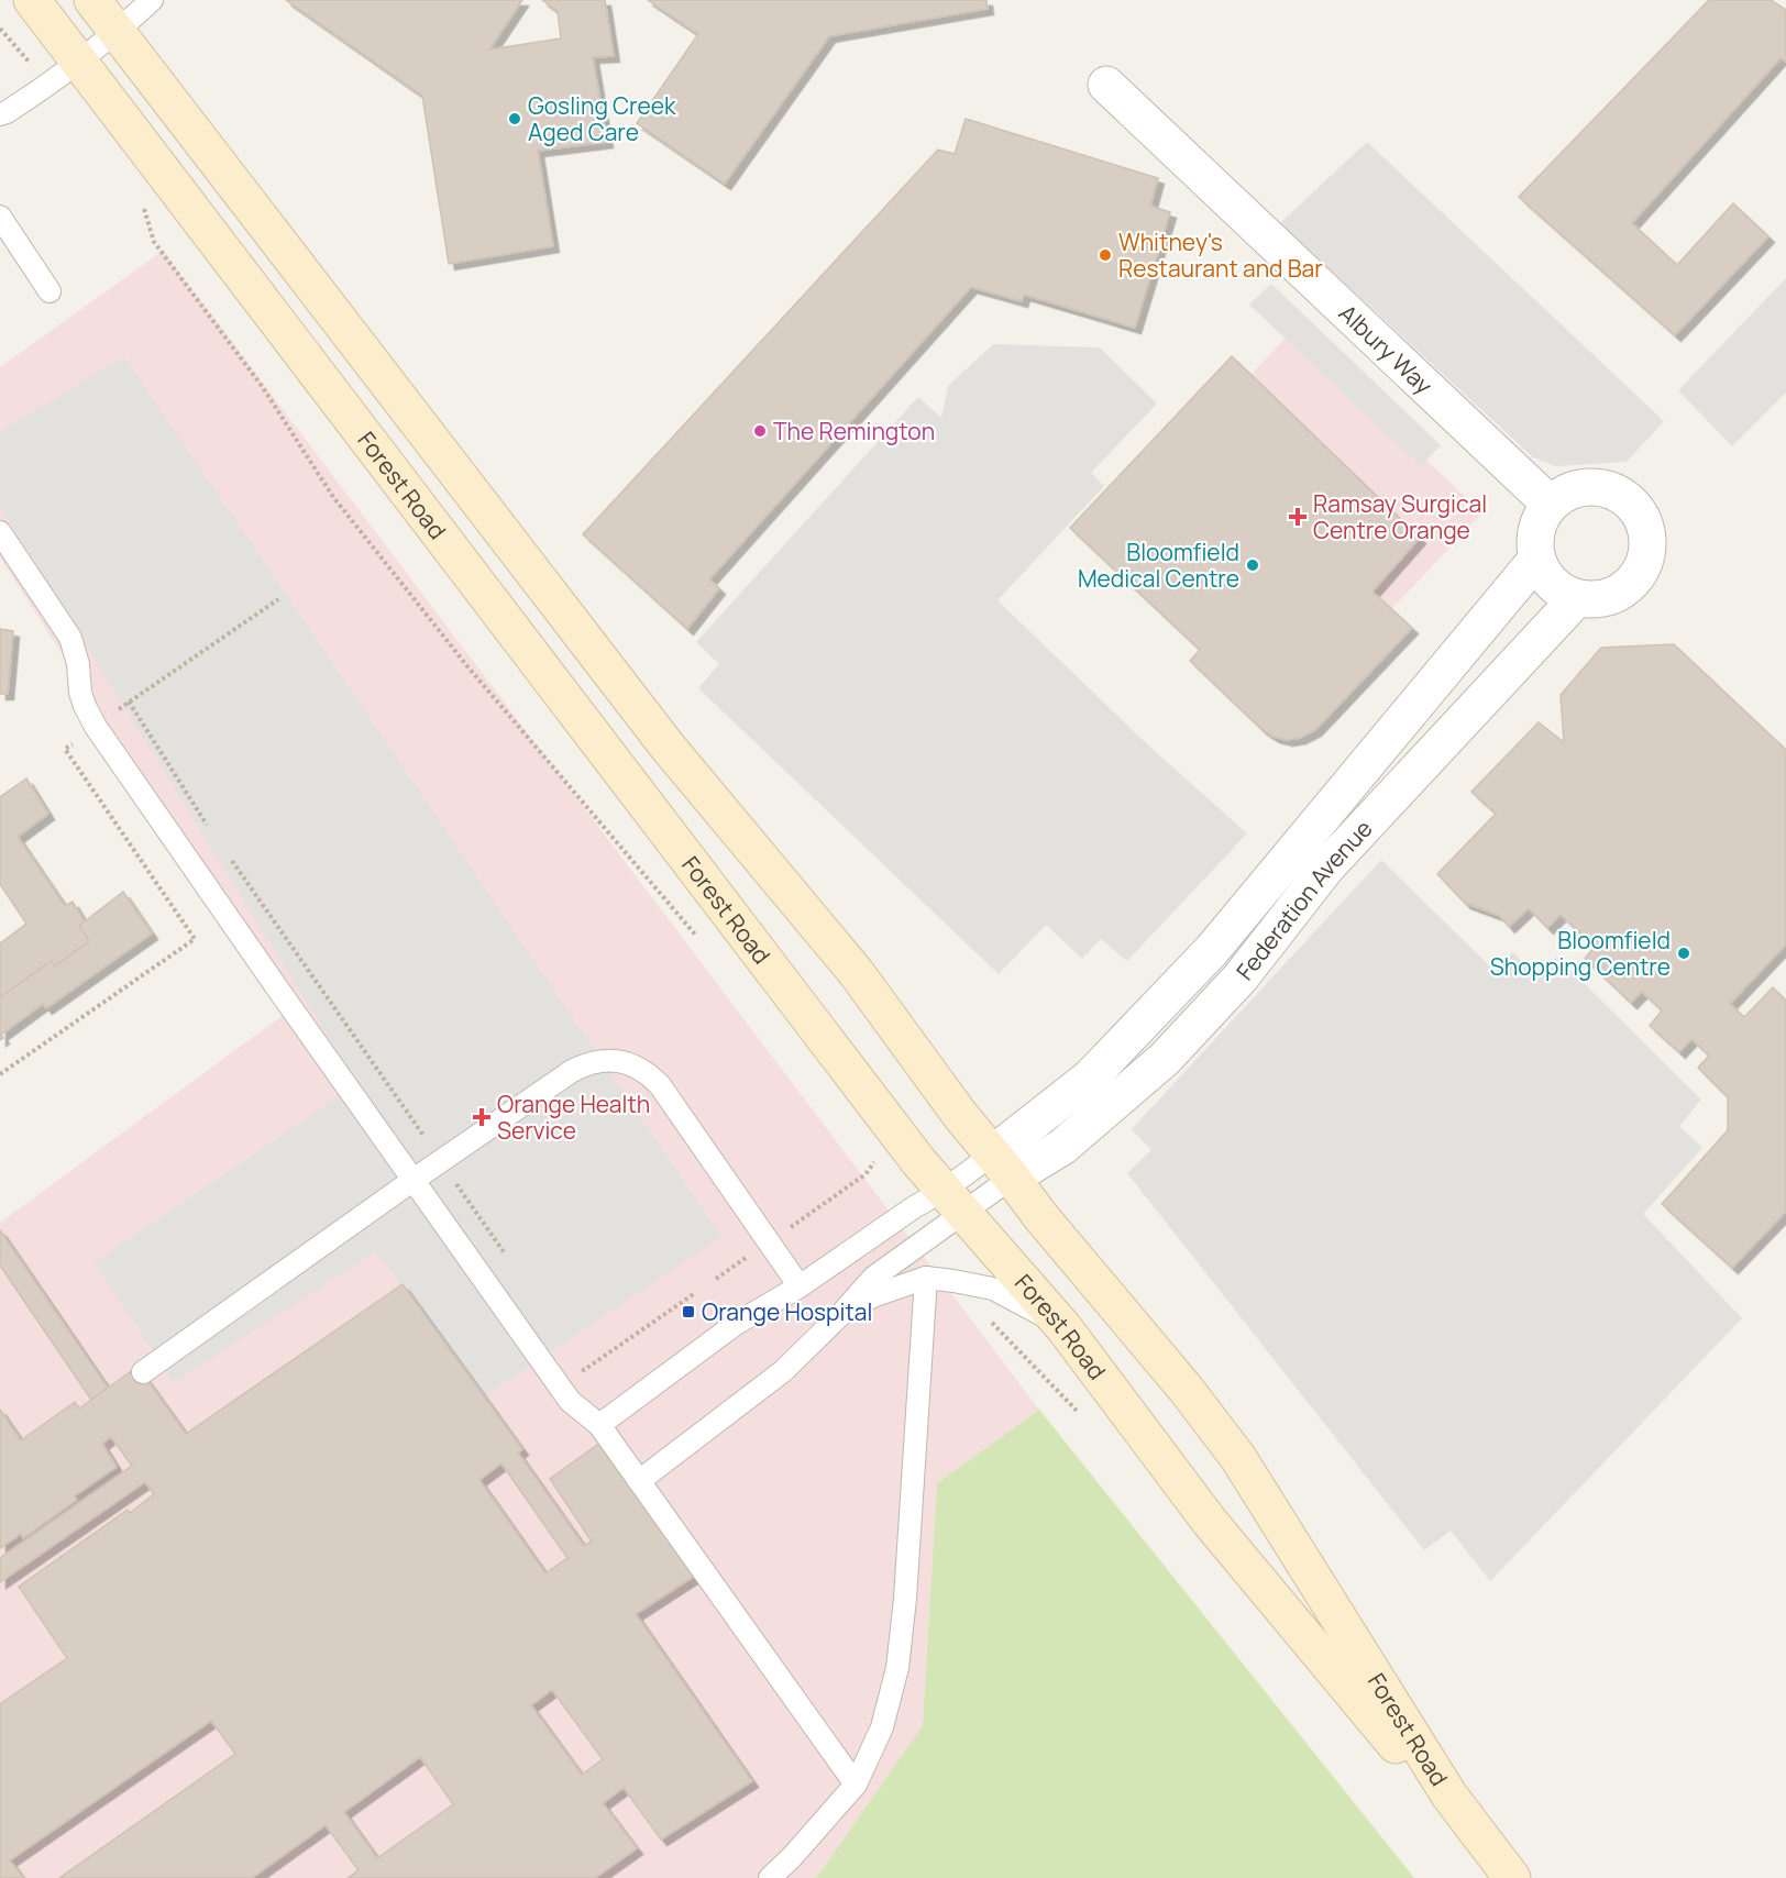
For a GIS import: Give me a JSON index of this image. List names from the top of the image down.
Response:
{
  "streets": {
    "main road": ["Forest Road"],
    "street": ["Albury Way", "Federation Avenue"]
  },
  "crossings": [
    ["Albury Way", "Federation Avenue"],
    ["Forest Road", "Federation Avenue"]
  ],
  "places": {
    "other": [
      "Gosling Creek Aged Care",
      "Whitney's Restaurant and Bar",
      "The Remington",
      "Bloomfield Medical Centre",
      "Bloomfield Shopping Centre"
    ],
    "health": ["Ramsay Surgical Centre Orange", "Orange Health Service"],
    "transit": ["Orange Hospital"]
  }
}
